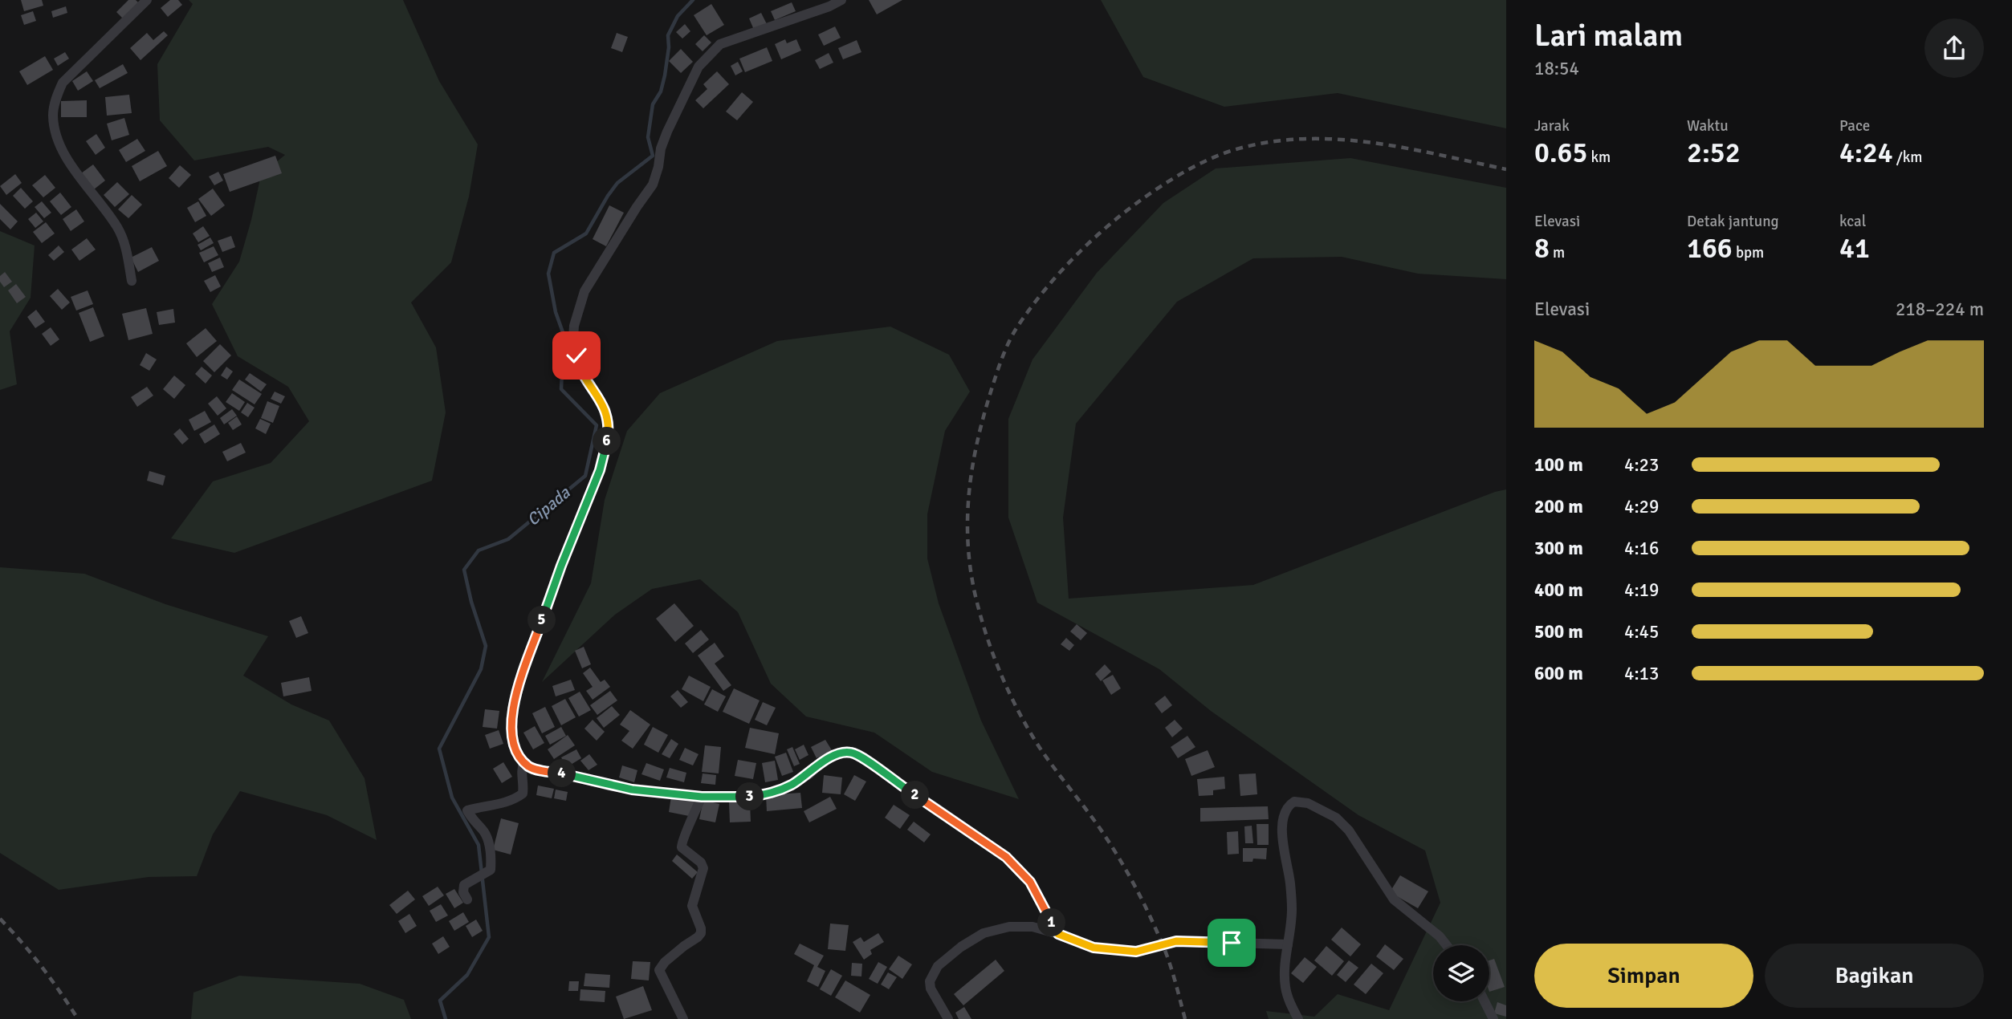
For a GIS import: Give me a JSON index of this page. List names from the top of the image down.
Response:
{
  "water": ["Cipada"],
  "page": {
    "heading": ["Lari malam", "18:54"],
    "stats": [
      ["Jarak", "0.65 km"],
      ["Waktu", "2:52"],
      ["Pace", "4:24 /km"],
      ["Elevasi", "8 m"],
      ["Detak jantung", "166 bpm"],
      ["kcal", "41"]
    ],
    "chart": ["Elevasi", "218–224 m"],
    "pins": [
      "6",
      "5",
      "4",
      "2",
      "3",
      "1"
    ],
    "list": [
      {
        "name": "100 m",
        "note": "4:23"
      },
      {
        "name": "200 m",
        "note": "4:29"
      },
      {
        "name": "300 m",
        "note": "4:16"
      },
      {
        "name": "400 m",
        "note": "4:19"
      },
      {
        "name": "500 m",
        "note": "4:45"
      },
      {
        "name": "600 m",
        "note": "4:13"
      }
    ],
    "buttons": ["Simpan", "Bagikan"]
  }
}
